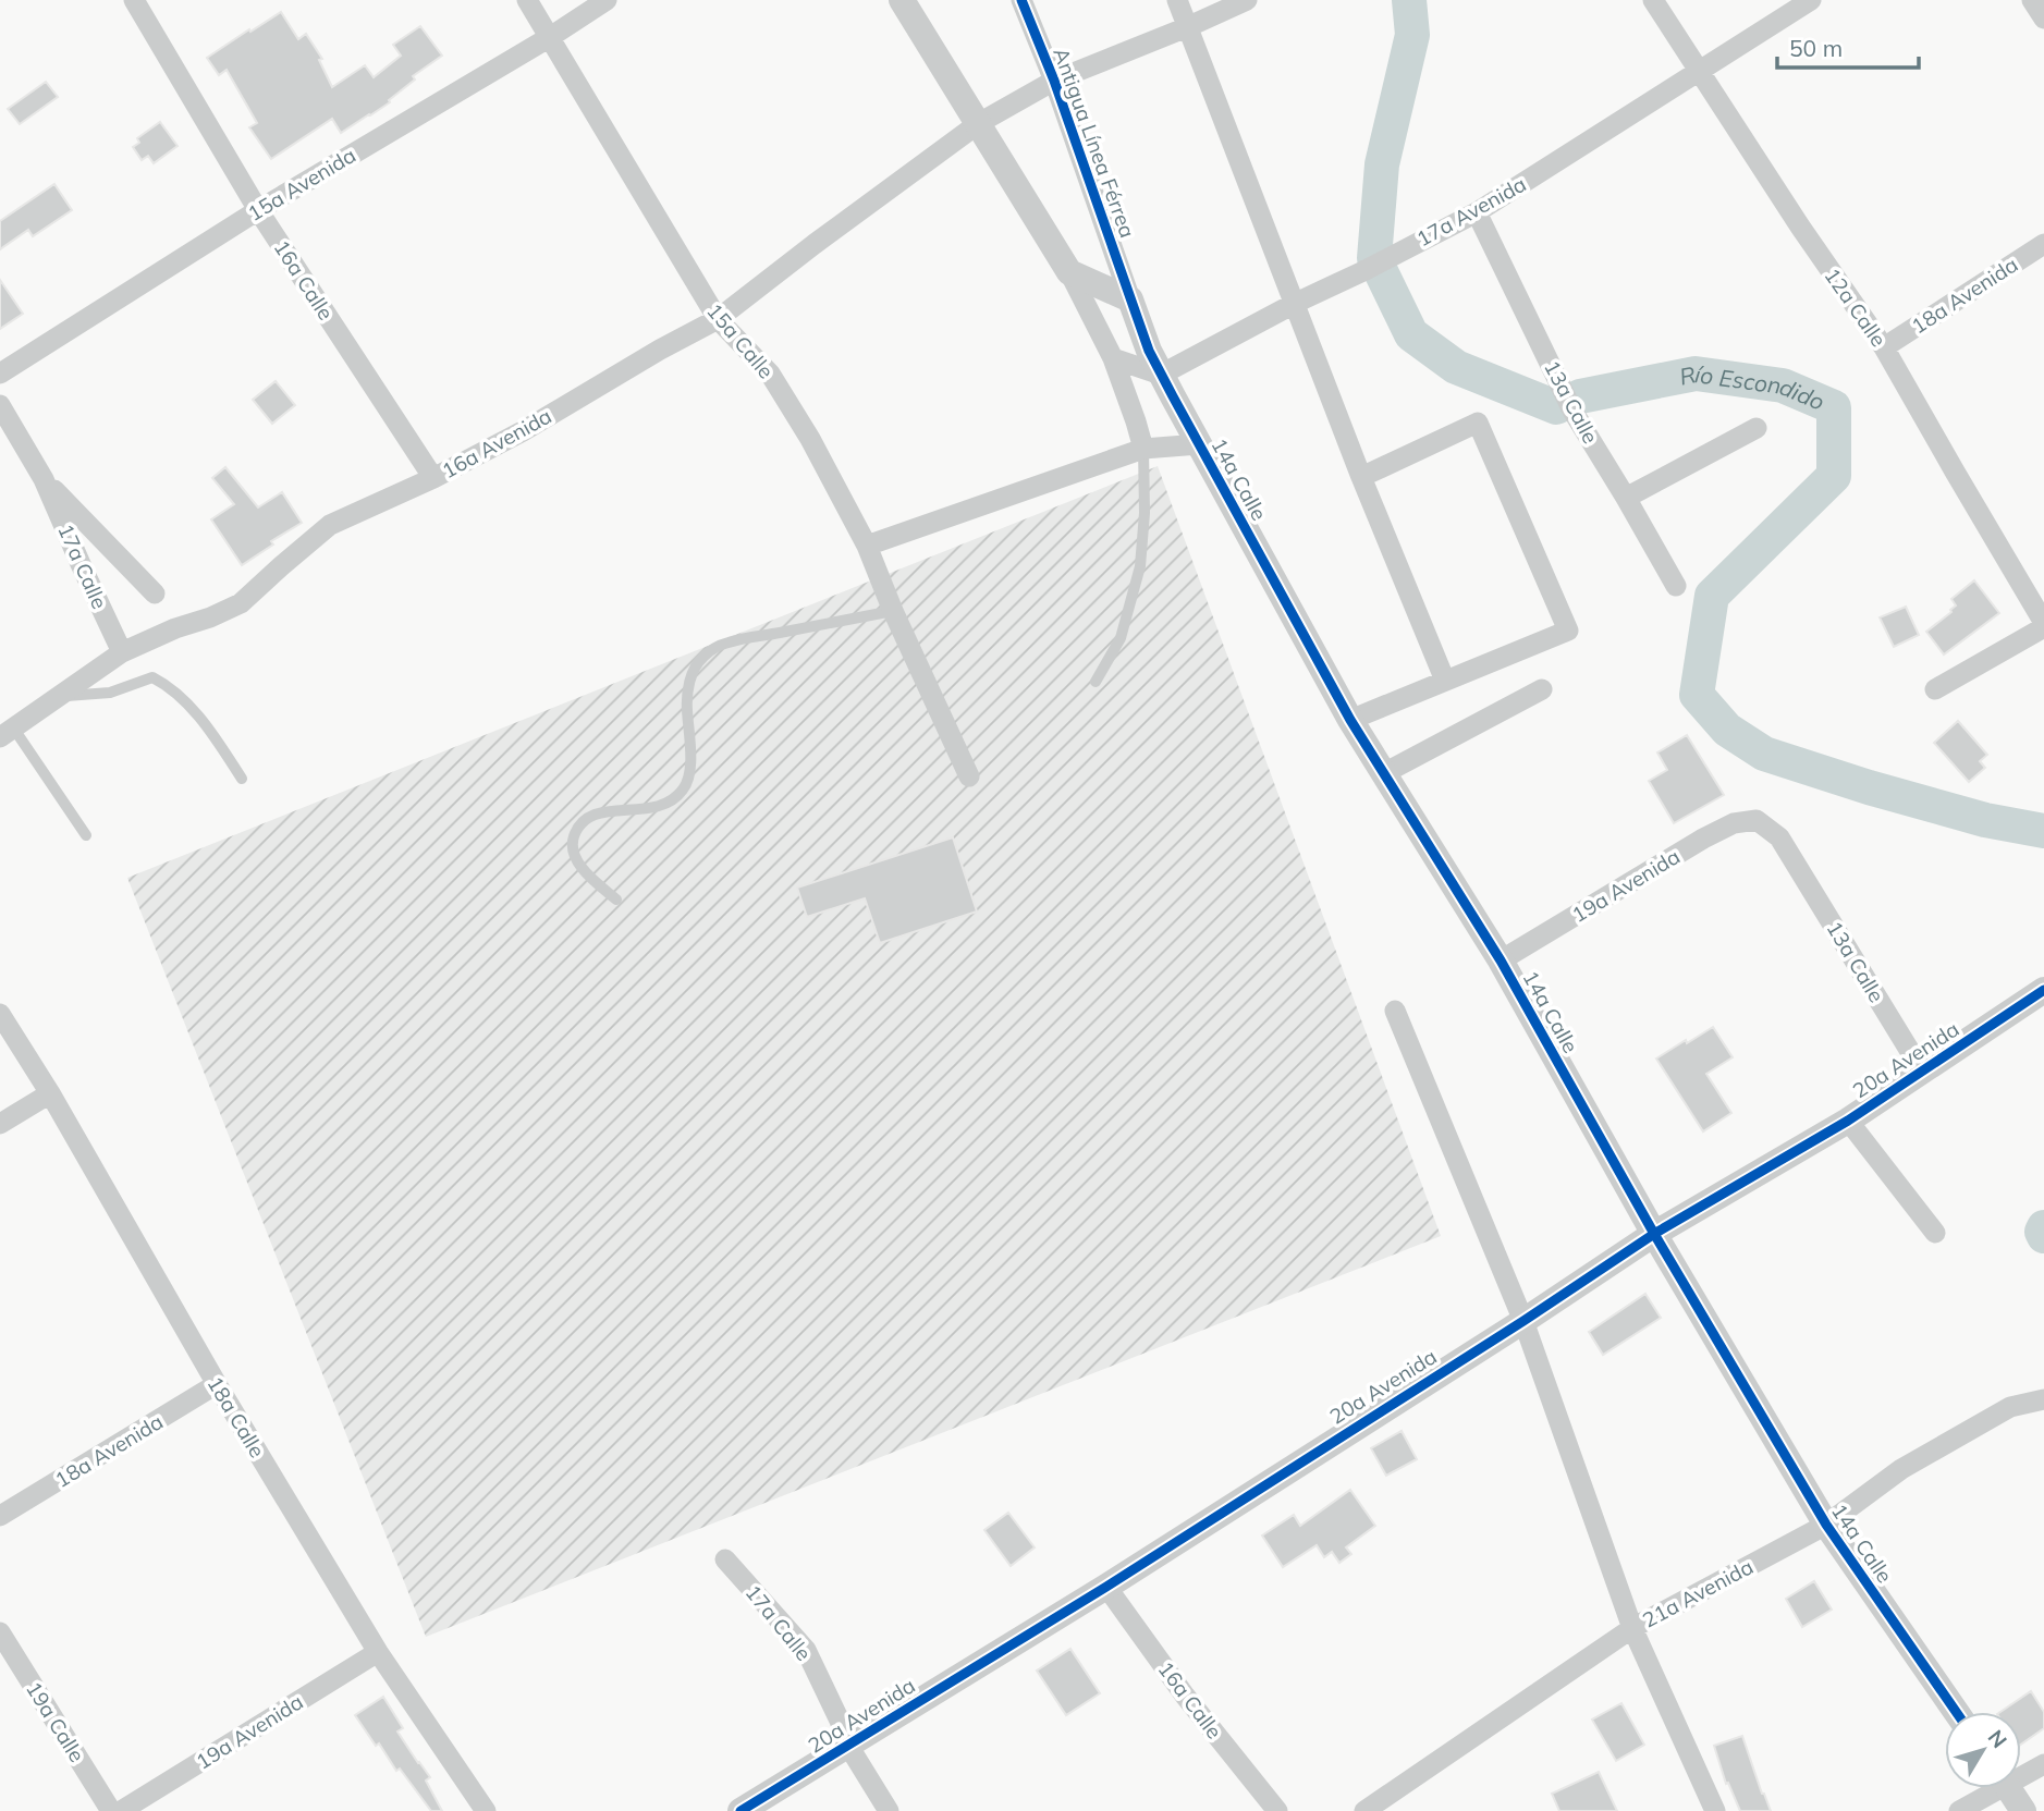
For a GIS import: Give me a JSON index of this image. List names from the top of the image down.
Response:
{
  "streets": {
    "street": [
      "Antigua Línea Férrea",
      "15a Avenida",
      "17a Avenida",
      "16a Calle",
      "18a Avenida",
      "12a Calle",
      "15a Calle",
      "13a Calle",
      "16a Avenida",
      "14a Calle",
      "17a Calle",
      "19a Avenida",
      "20a Avenida",
      "18a Calle",
      "21a Avenida",
      "19a Calle"
    ]
  },
  "crossings": [
    ["Antigua Línea Férrea", "16a Avenida"],
    ["Antigua Línea Férrea", "14a Calle"],
    ["15a Avenida", "16a Calle"],
    ["15a Avenida", "15a Calle"],
    ["17a Avenida", "12a Calle"],
    ["17a Avenida", "13a Calle"],
    ["17a Avenida", "14a Calle"],
    ["16a Calle", "16a Avenida"],
    ["16a Calle", "20a Avenida"],
    ["18a Avenida", "12a Calle"],
    ["18a Avenida", "18a Calle"],
    ["15a Calle", "16a Avenida"],
    ["13a Calle", "19a Avenida"],
    ["13a Calle", "20a Avenida"],
    ["16a Avenida", "17a Calle"],
    ["14a Calle", "19a Avenida"],
    ["14a Calle", "20a Avenida"],
    ["14a Calle", "21a Avenida"],
    ["17a Calle", "20a Avenida"],
    ["19a Avenida", "18a Calle"]
  ],
  "water": ["Río Escondido"],
  "scale_bar": "50 m",
  "north": "top right"
}
